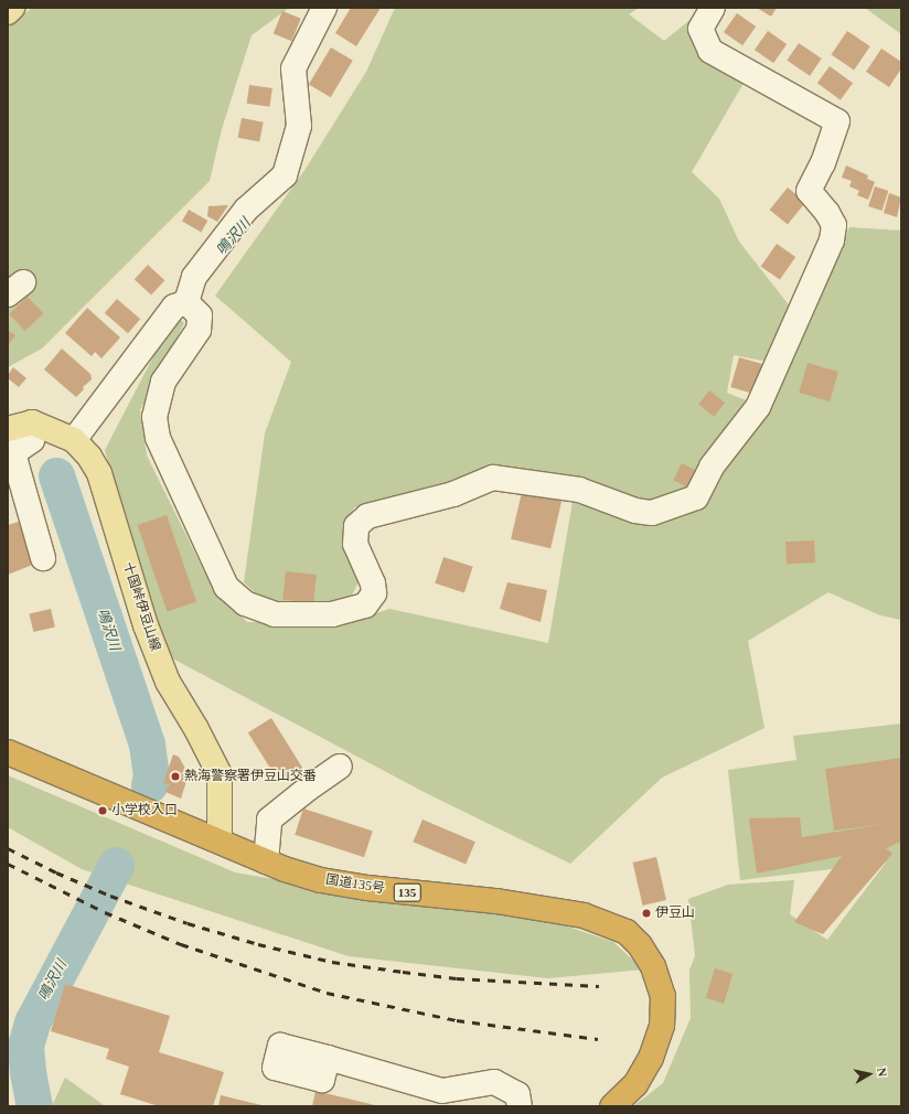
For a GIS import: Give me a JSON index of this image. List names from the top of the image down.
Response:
{
  "streets": {
    "highway": ["国道135号", "135"],
    "main road": ["十国峠伊豆山線"]
  },
  "crossings": [
    ["十国峠伊豆山線", "国道135号"]
  ],
  "water": ["鳴沢川"],
  "places": ["熱海警察署伊豆山交番", "小学校入口", "伊豆山"],
  "north": "right"
}
